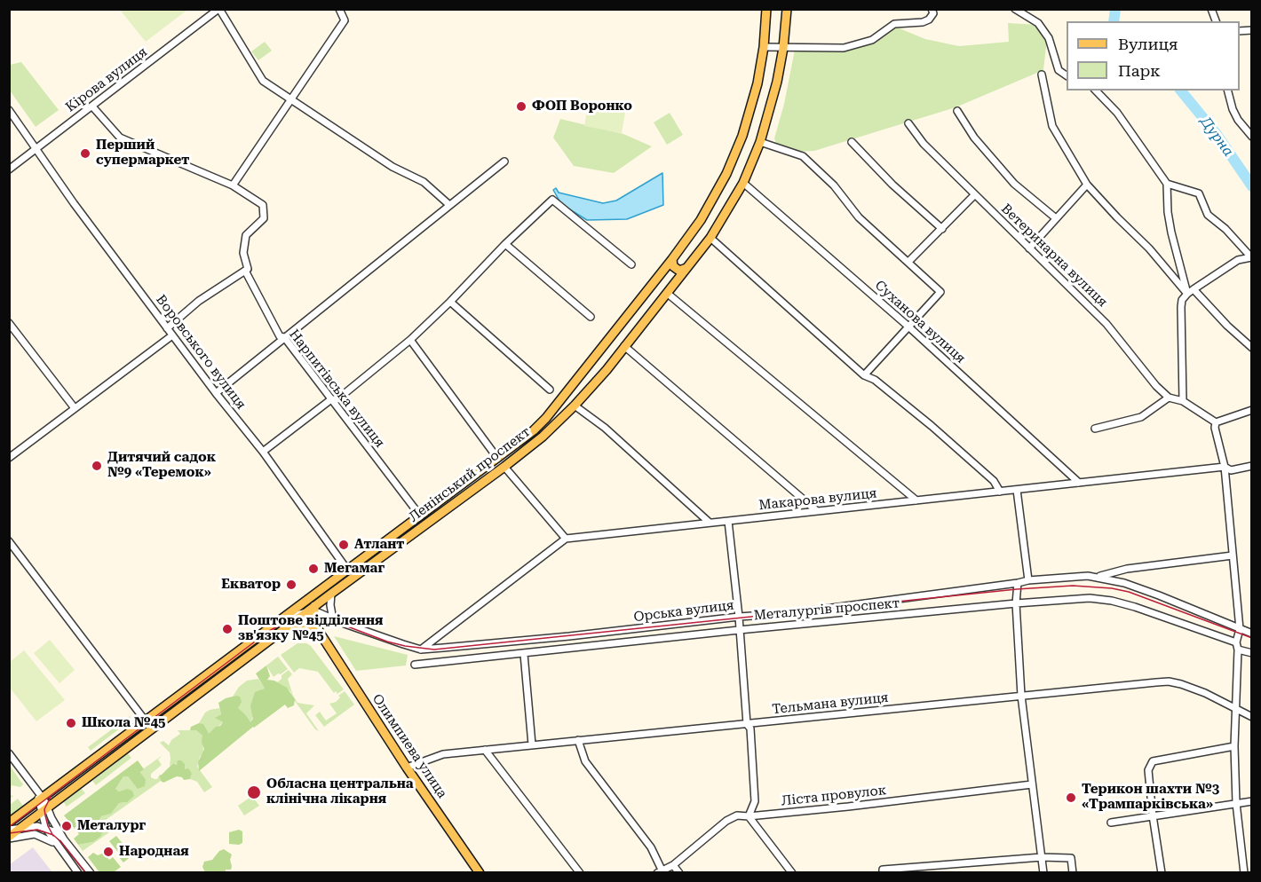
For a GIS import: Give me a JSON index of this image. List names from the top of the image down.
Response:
{
  "streets": {
    "main road": ["Ленінський проспект", "Олимпиева улица"],
    "street": [
      "Кірова вулиця",
      "Ветеринарна вулиця",
      "Суханова вулиця",
      "Воровського вулиця",
      "Нарпитівська вулиця",
      "Макарова вулиця",
      "Металургів проспект",
      "Орська вулиця",
      "Тельмана вулиця",
      "Ліста провулок"
    ]
  },
  "crossings": [
    ["Кірова вулиця", "Воровського вулиця"],
    ["Суханова вулиця", "Ленінський проспект"],
    ["Суханова вулиця", "Макарова вулиця"],
    ["Воровського вулиця", "Ленінський проспект"],
    ["Нарпитівська вулиця", "Ленінський проспект"],
    ["Ленінський проспект", "Орська вулиця"],
    ["Тельмана вулиця", "Олимпиева улица"]
  ],
  "water": ["Дурна"],
  "places": [
    "ФОП Воронко",
    "Перший супермаркет",
    "Дитячий садок №9 «Теремок»",
    "Атлант",
    "Мегамаг",
    "Екватор",
    "Поштове відділення зв'язку №45",
    "Школа №45",
    "Обласна центральна клінічна лікарня",
    "Терикон шахти №3 «Трампарківська»",
    "Металург",
    "Народная"
  ],
  "legend": ["Вулиця", "Парк"]
}
